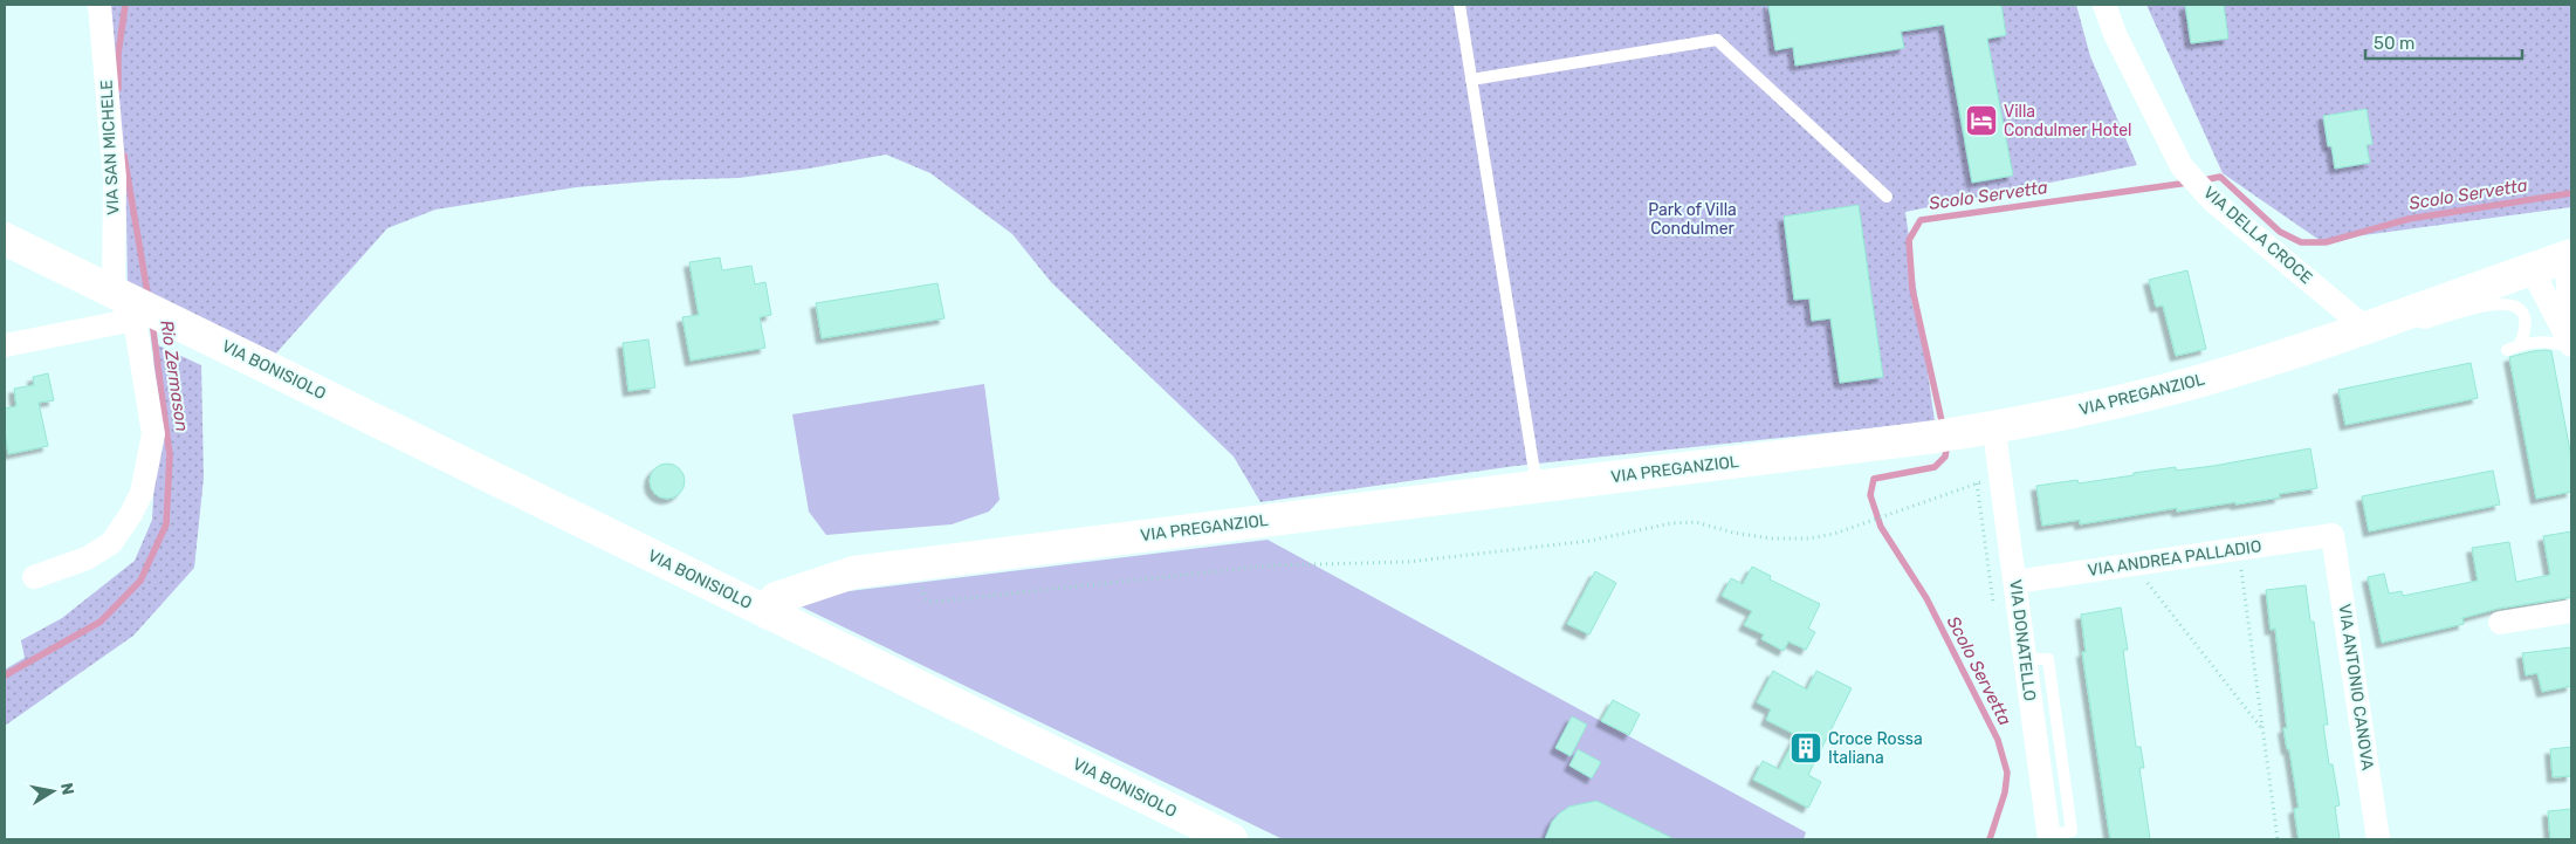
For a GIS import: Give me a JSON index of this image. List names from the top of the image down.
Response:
{
  "streets": {
    "street": [
      "VIA SAN MICHELE",
      "VIA DELLA CROCE",
      "VIA BONISIOLO",
      "VIA PREGANZIOL",
      "VIA ANDREA PALLADIO",
      "VIA DONATELLO",
      "VIA ANTONIO CANOVA"
    ]
  },
  "crossings": [
    ["VIA SAN MICHELE", "VIA BONISIOLO"],
    ["VIA DELLA CROCE", "VIA PREGANZIOL"],
    ["VIA BONISIOLO", "VIA PREGANZIOL"],
    ["VIA PREGANZIOL", "VIA DONATELLO"],
    ["VIA ANDREA PALLADIO", "VIA DONATELLO"],
    ["VIA ANDREA PALLADIO", "VIA ANTONIO CANOVA"]
  ],
  "water": ["Scolo Servetta", "Rio Zermason"],
  "parks": ["Park of Villa Condulmer"],
  "places": {
    "hotel": ["Villa Condulmer Hotel"],
    "building": ["Croce Rossa Italiana"]
  },
  "scale_bar": "50 m",
  "north": "right"
}
